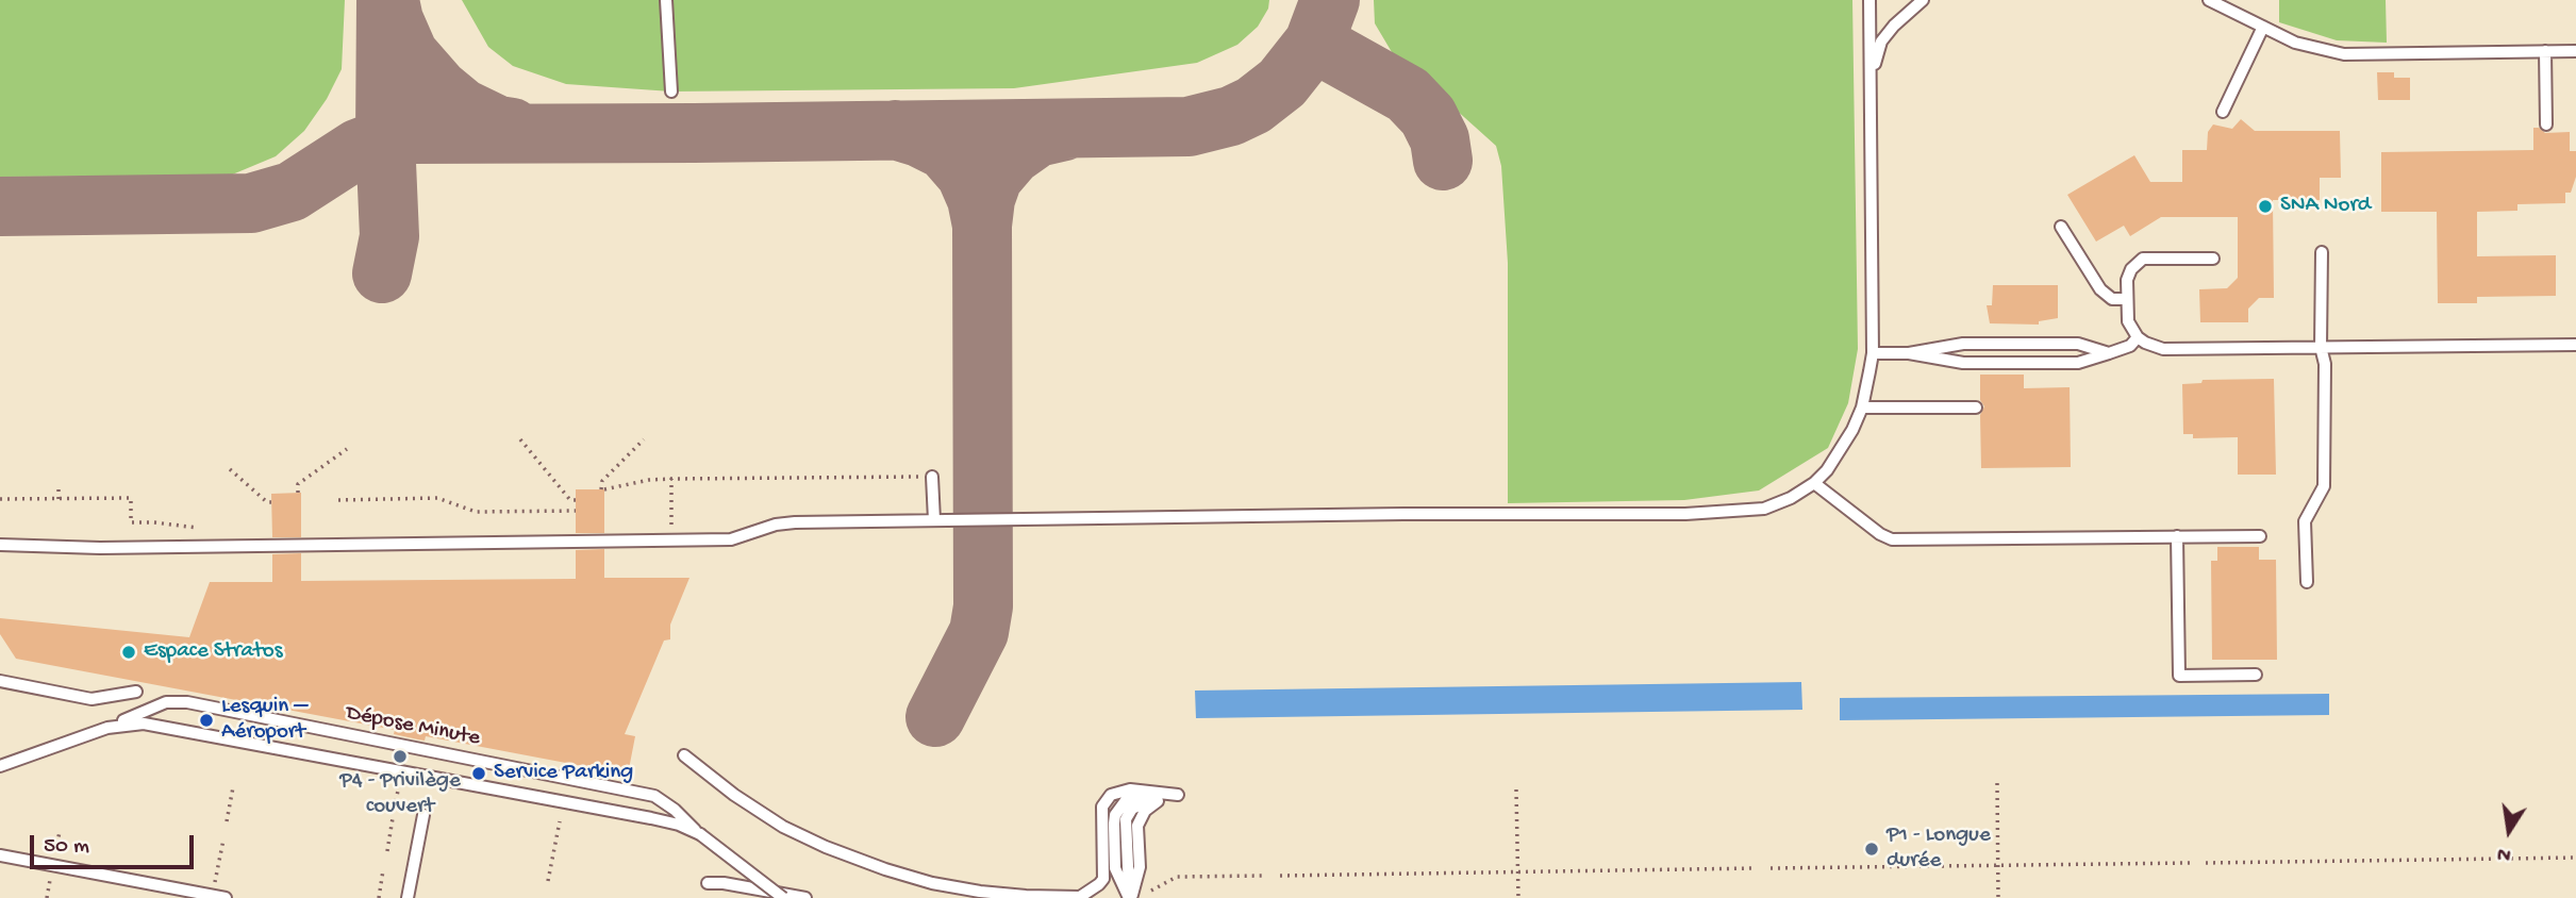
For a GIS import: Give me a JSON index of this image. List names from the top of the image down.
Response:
{
  "streets": {
    "lane": ["Dépose Minute"]
  },
  "places": [
    "SNA Nord",
    "Espace Stratos",
    "Lesquin – Aéroport",
    "P4 - Privilège couvert",
    "Service Parking",
    "P1 - Longue durée"
  ],
  "scale_bar": "50 m",
  "north": "bottom"
}
